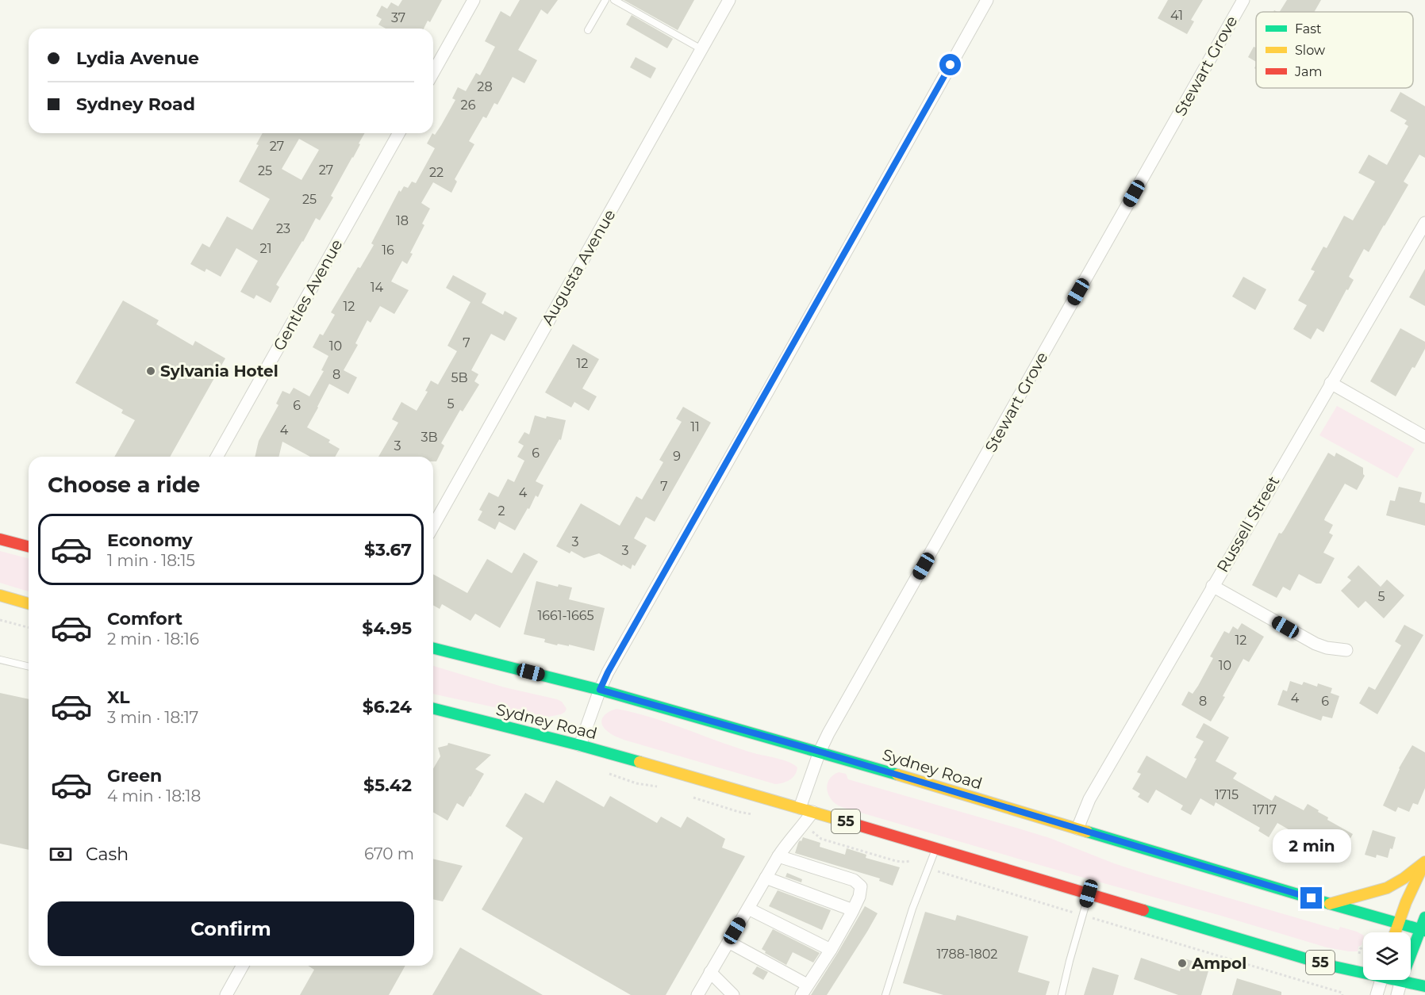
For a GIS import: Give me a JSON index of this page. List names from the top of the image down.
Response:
{
  "streets": {
    "main road": ["Sydney Road", "55"],
    "street": [
      "Stewart Grove",
      "Augusta Avenue",
      "Gentles Avenue",
      "Russell Street"
    ]
  },
  "crossings": [
    ["Stewart Grove", "Sydney Road"],
    ["Russell Street", "Sydney Road"]
  ],
  "places": ["Sylvania Hotel", "Ampol"],
  "house_numbers": [
    "41",
    "37",
    "28",
    "26",
    "27",
    "27",
    "25",
    "22",
    "25",
    "18",
    "23",
    "21",
    "16",
    "14",
    "12",
    "7",
    "10",
    "12",
    "8",
    "5B",
    "5",
    "6",
    "11",
    "4",
    "3B",
    "3",
    "6",
    "9",
    "7",
    "4",
    "2",
    "3",
    "3",
    "5",
    "1661-1665",
    "12",
    "10",
    "4",
    "8",
    "6",
    "1715",
    "1717",
    "1788-1802"
  ],
  "legend": ["Fast", "Slow", "Jam"],
  "page": {
    "banner": ["Lydia Avenue", "Sydney Road"],
    "heading": "Choose a ride",
    "list": [
      {
        "name": "Economy",
        "note": "1 min · 18:15",
        "value": "$3.67"
      },
      {
        "name": "Comfort",
        "note": "2 min · 18:16",
        "value": "$4.95"
      },
      {
        "name": "XL",
        "note": "3 min · 18:17",
        "value": "$6.24"
      },
      {
        "name": "Green",
        "note": "4 min · 18:18",
        "value": "$5.42"
      }
    ],
    "pay": ["Cash", "670 m"],
    "bubble": "2 min",
    "buttons": "Confirm"
  }
}
